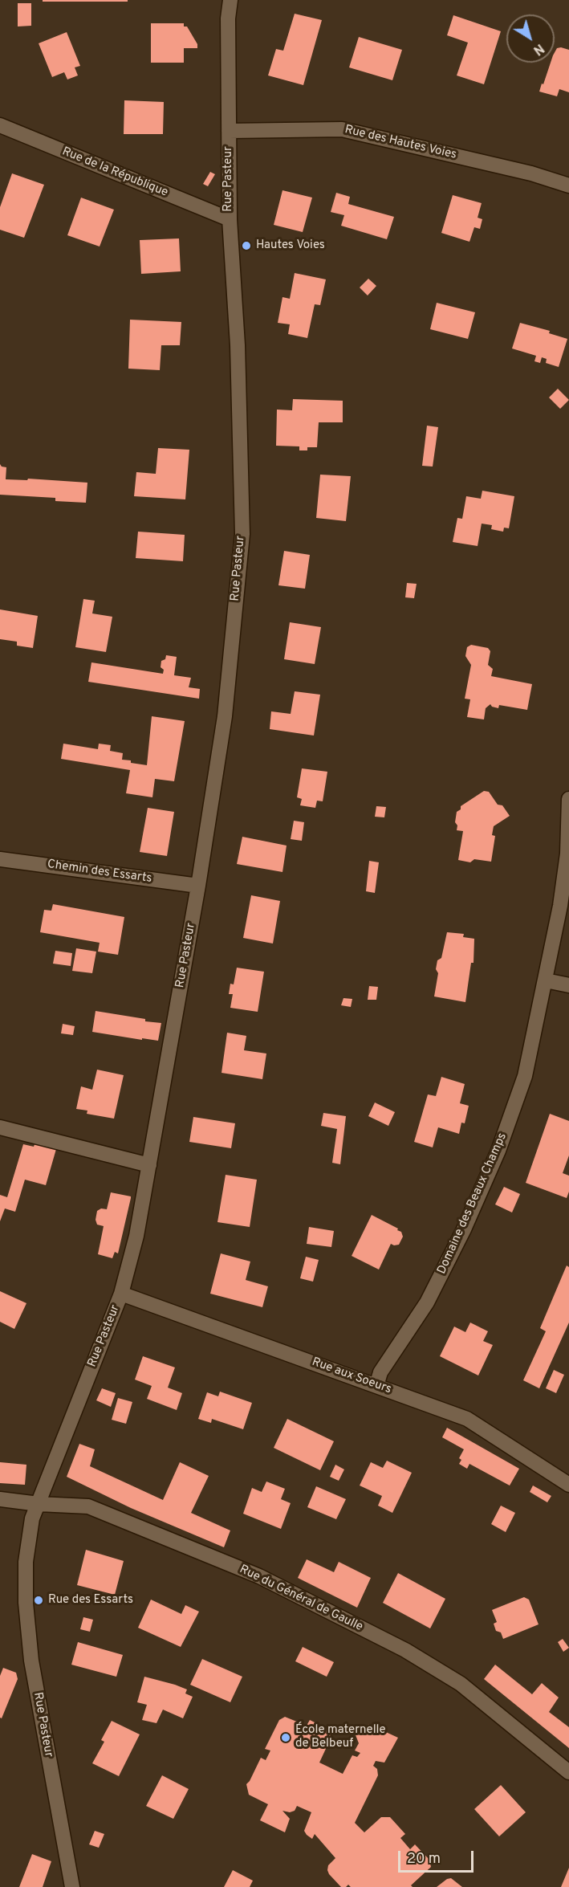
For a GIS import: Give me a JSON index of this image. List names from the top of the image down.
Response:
{
  "streets": {
    "street": [
      "Rue des Hautes Voies",
      "Rue de la République",
      "Rue Pasteur",
      "Chemin des Essarts",
      "Domaine des Beaux Champs",
      "Rue aux Soeurs",
      "Rue du Général de Gaulle"
    ]
  },
  "crossings": [
    ["Rue des Hautes Voies", "Rue Pasteur"],
    ["Rue de la République", "Rue Pasteur"],
    ["Rue Pasteur", "Chemin des Essarts"],
    ["Rue Pasteur", "Rue aux Soeurs"],
    ["Rue Pasteur", "Rue du Général de Gaulle"],
    ["Domaine des Beaux Champs", "Rue aux Soeurs"]
  ],
  "places": ["Hautes Voies", "Rue des Essarts", "École maternelle de Belbeuf"],
  "scale_bar": "20 m",
  "north": "bottom right"
}
